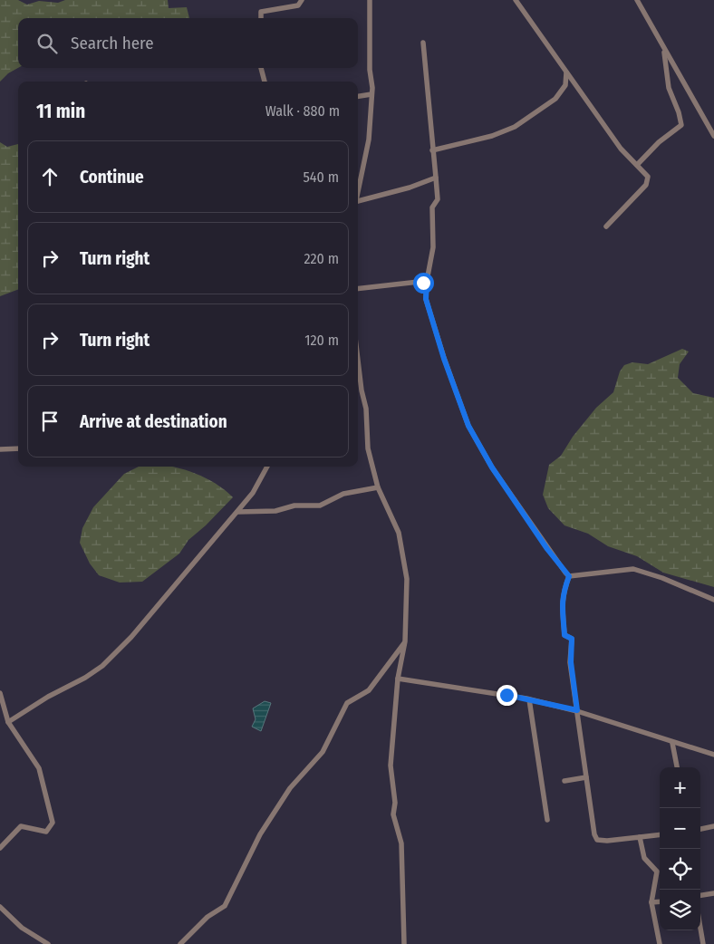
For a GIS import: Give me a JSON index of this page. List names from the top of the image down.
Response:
{
  "page": {
    "search": "Search here",
    "heading": ["11 min", "Walk · 880 m"],
    "list": [
      ["Continue", "540 m"],
      ["Turn right", "220 m"],
      ["Turn right", "120 m"],
      "Arrive at destination"
    ],
    "map_buttons": ["+", "−"]
  }
}
